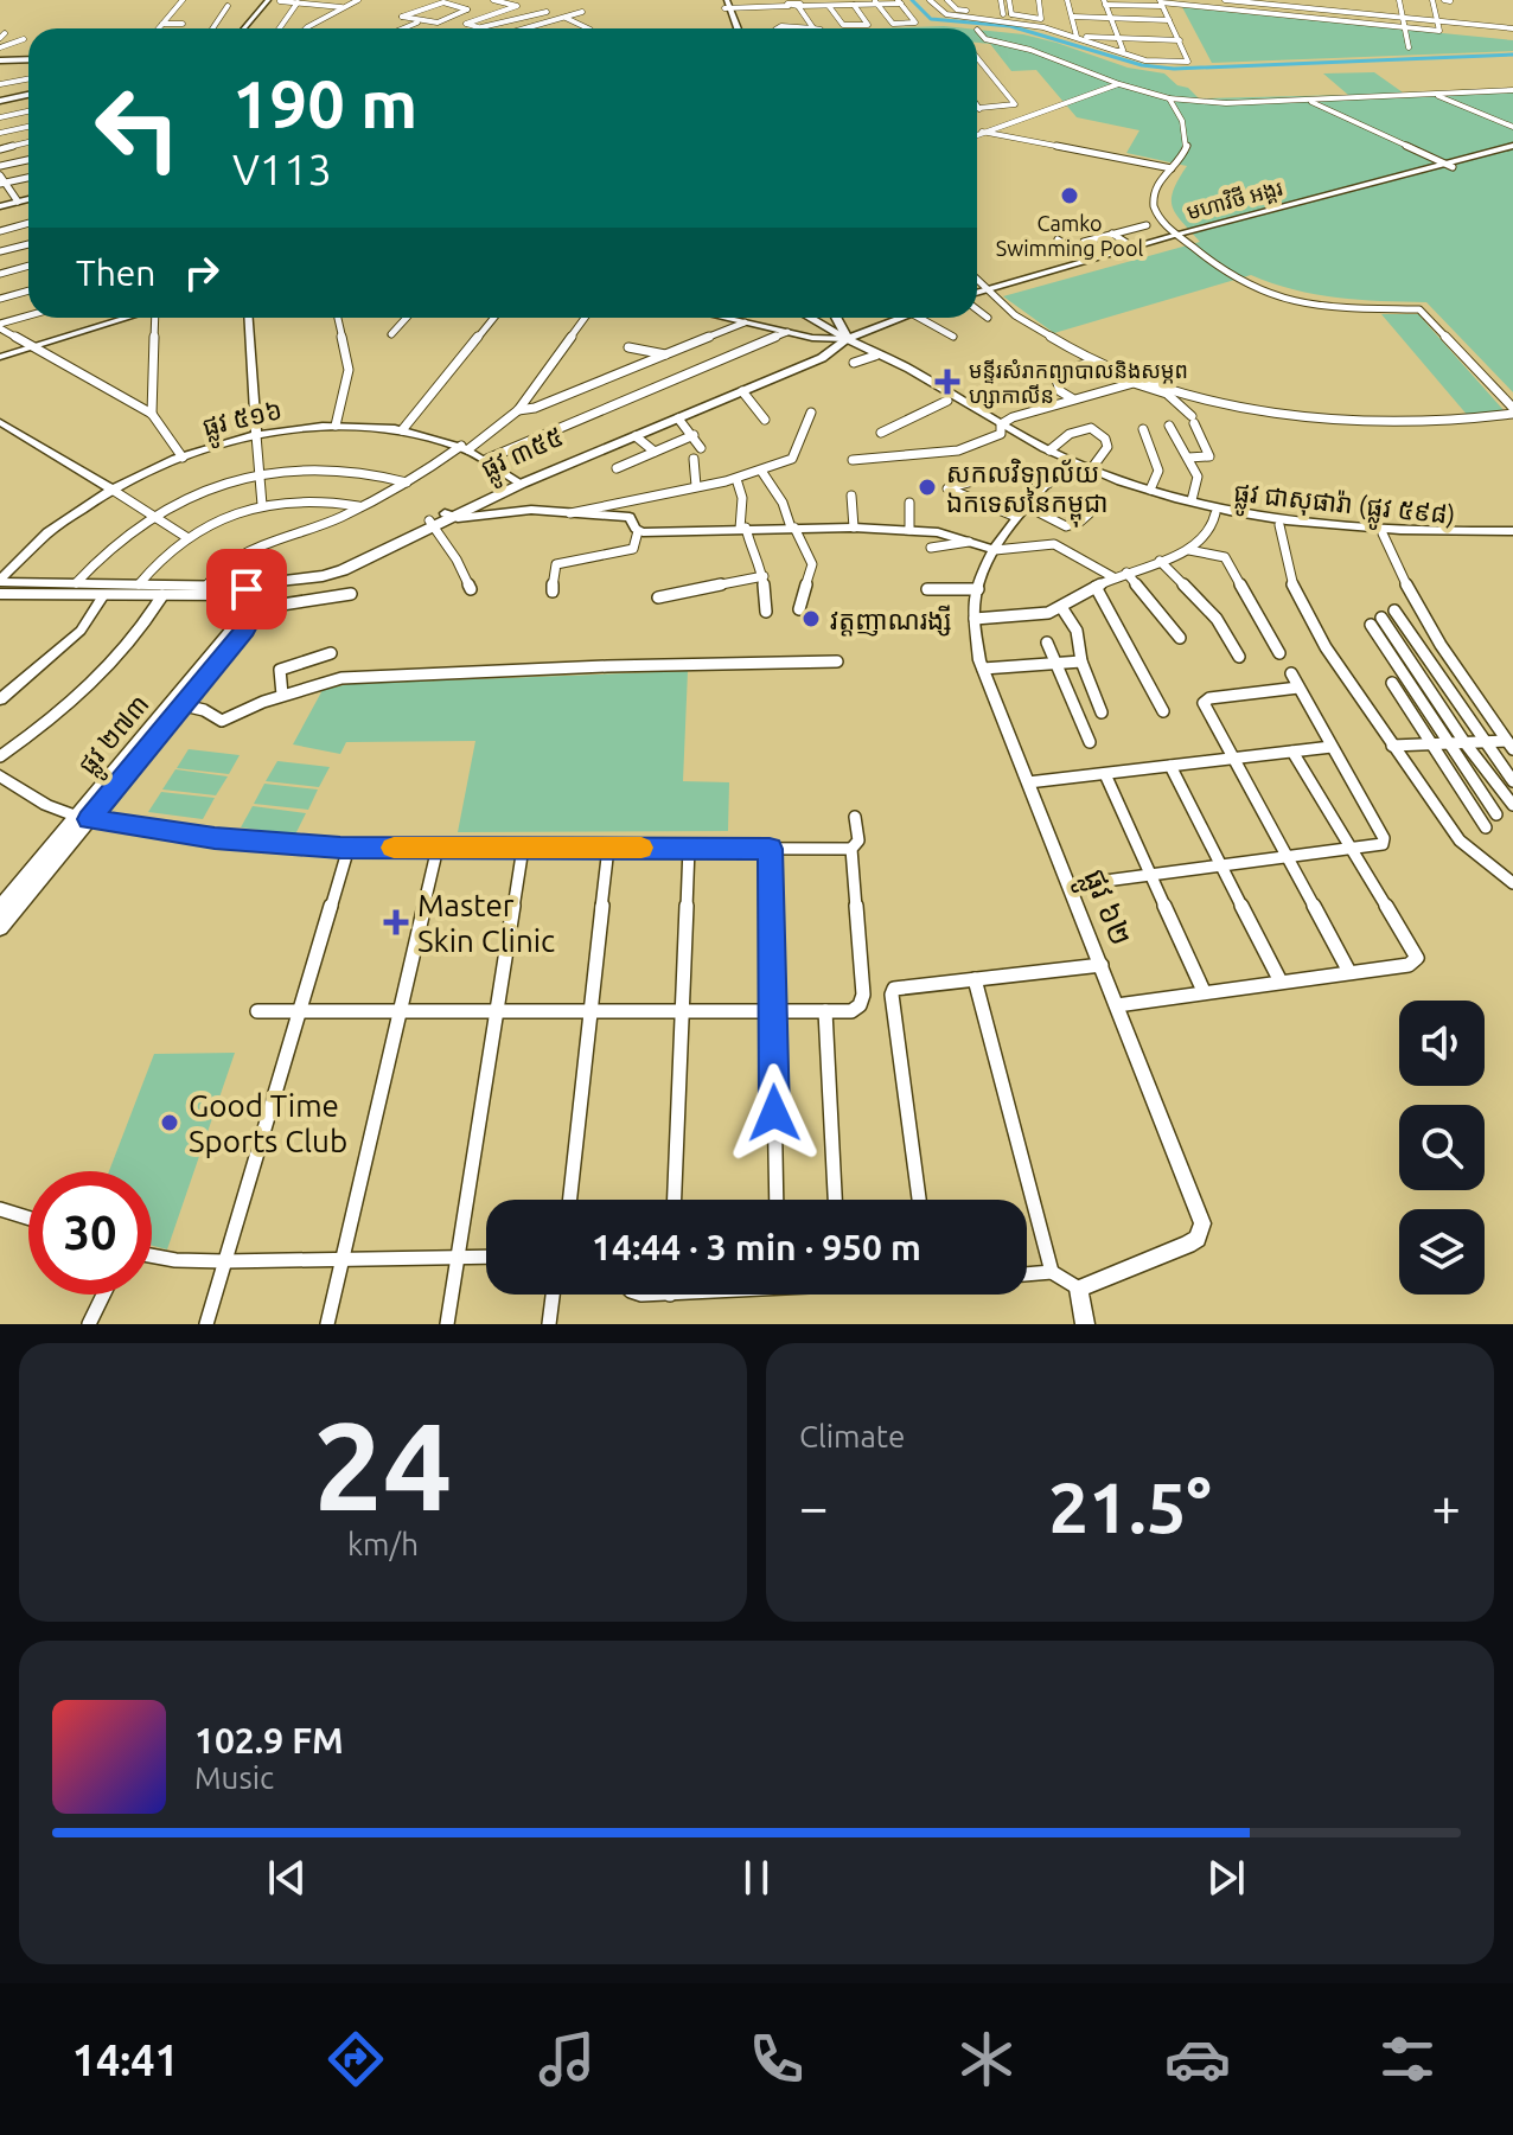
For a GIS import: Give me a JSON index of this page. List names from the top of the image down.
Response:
{
  "streets": {
    "main road": [
      "មហាវិថី អង្គរ",
      "ផ្លូវ ៣៥៥",
      "ផ្លូវ ជាសុផារ៉ា (ផ្លូវ ៥៩៨)",
      "ផ្លូវ ២៧៣"
    ],
    "street": ["ផ្លូវ ៥១៦", "ផ្លូវ ៦២"]
  },
  "crossings": [
    ["ផ្លូវ ៥១៦", "ផ្លូវ ៣៥៥"],
    ["ផ្លូវ ៣៥៥", "ផ្លូវ ជាសុផារ៉ា (ផ្លូវ ៥៩៨)"],
    ["ផ្លូវ ៣៥៥", "ផ្លូវ ២៧៣"],
    ["ផ្លូវ ជាសុផារ៉ា (ផ្លូវ ៥៩៨)", "ផ្លូវ ៦២"]
  ],
  "places": {
    "other": [
      "Camko Swimming Pool",
      "សកលវិទ្យាល័យ ឯកទេសនៃកម្ពុជា",
      "វត្តញាណរង្សី",
      "Good Time Sports Club"
    ],
    "health": ["មន្ទីរសំរាកព្យាបាលនិងសម្ភព ហ្សាកាលីន", "Master Skin Clinic"]
  },
  "page": {
    "turn": ["190 m", "V113"],
    "then": "Then",
    "limit": "30",
    "trip": "14:44 · 3 min · 950 m",
    "tile": [
      ["24", "km/h"],
      "Climate"
    ],
    "heat": ["−", "21.5°", "+"],
    "song": ["102.9 FM", "Music"],
    "tabs": "14:41"
  }
}
